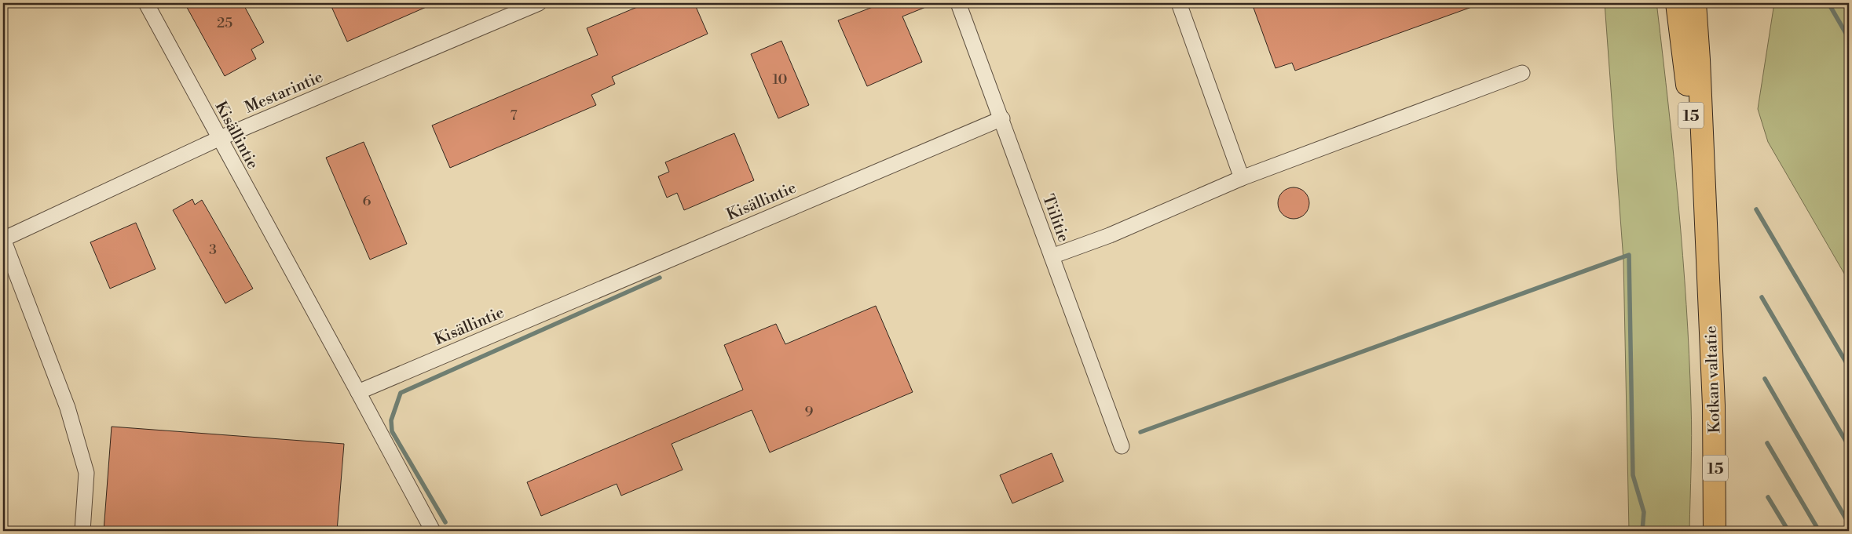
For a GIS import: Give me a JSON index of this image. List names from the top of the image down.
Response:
{
  "streets": {
    "highway": ["15", "Kotkan valtatie"],
    "street": ["Mestarintie", "Kisällintie", "Tiilitie"]
  },
  "crossings": [
    ["Mestarintie", "Kisällintie"],
    ["Kisällintie", "Tiilitie"]
  ],
  "house_numbers": [
    "25",
    "10",
    "7",
    "6",
    "3",
    "9"
  ]
}
